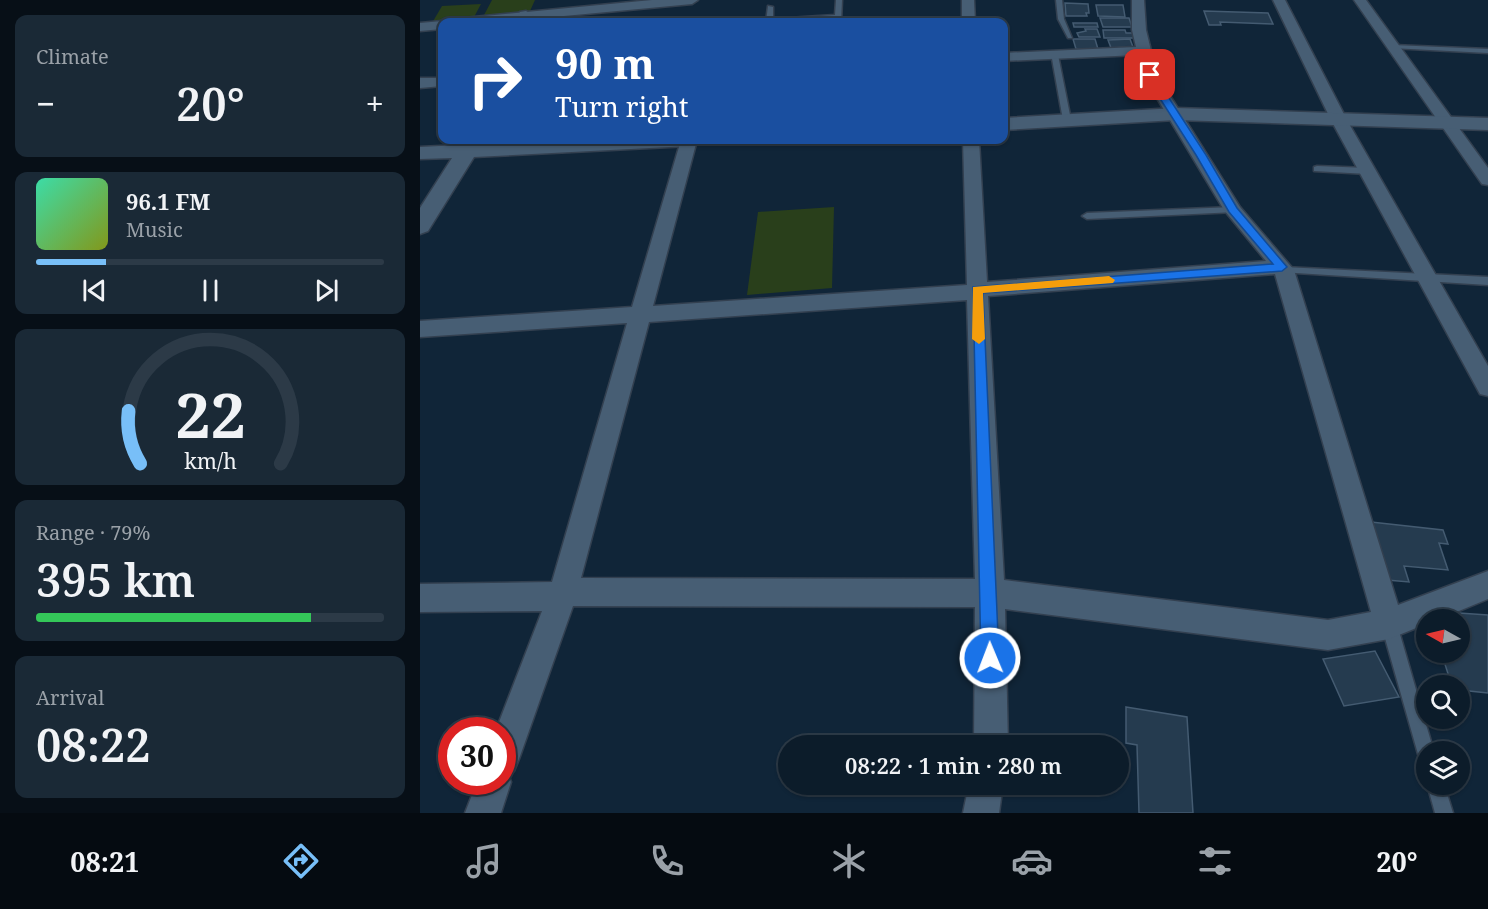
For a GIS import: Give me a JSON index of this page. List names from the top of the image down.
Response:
{
  "north": "left",
  "page": {
    "tile": [
      "Climate",
      ["Range · 79%", "395 km"],
      ["Arrival", "08:22"]
    ],
    "turn": ["90 m", "Turn right"],
    "heat": ["−", "20°", "+"],
    "song": ["96.1 FM", "Music"],
    "limit": "30",
    "trip": "08:22 · 1 min · 280 m",
    "tabs": ["08:21", "20°"],
    "gauge": ["22", "km/h"]
  }
}
